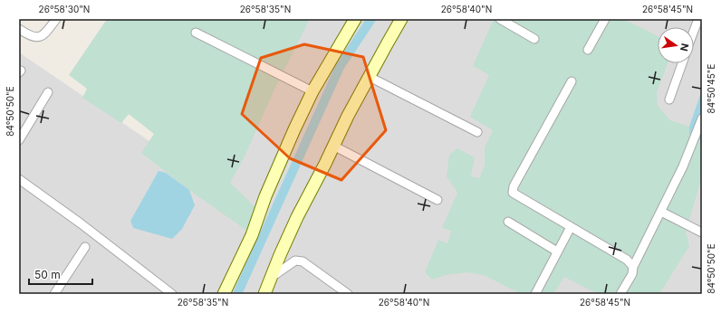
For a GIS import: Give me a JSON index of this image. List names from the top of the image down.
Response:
{
  "scale_bar": "50 m",
  "north": "right",
  "coordinates": [
    "26°58'30\"N",
    "26°58'35\"N",
    "26°58'40\"N",
    "26°58'45\"N",
    "84°50'45\"E",
    "84°50'50\"E"
  ]
}
